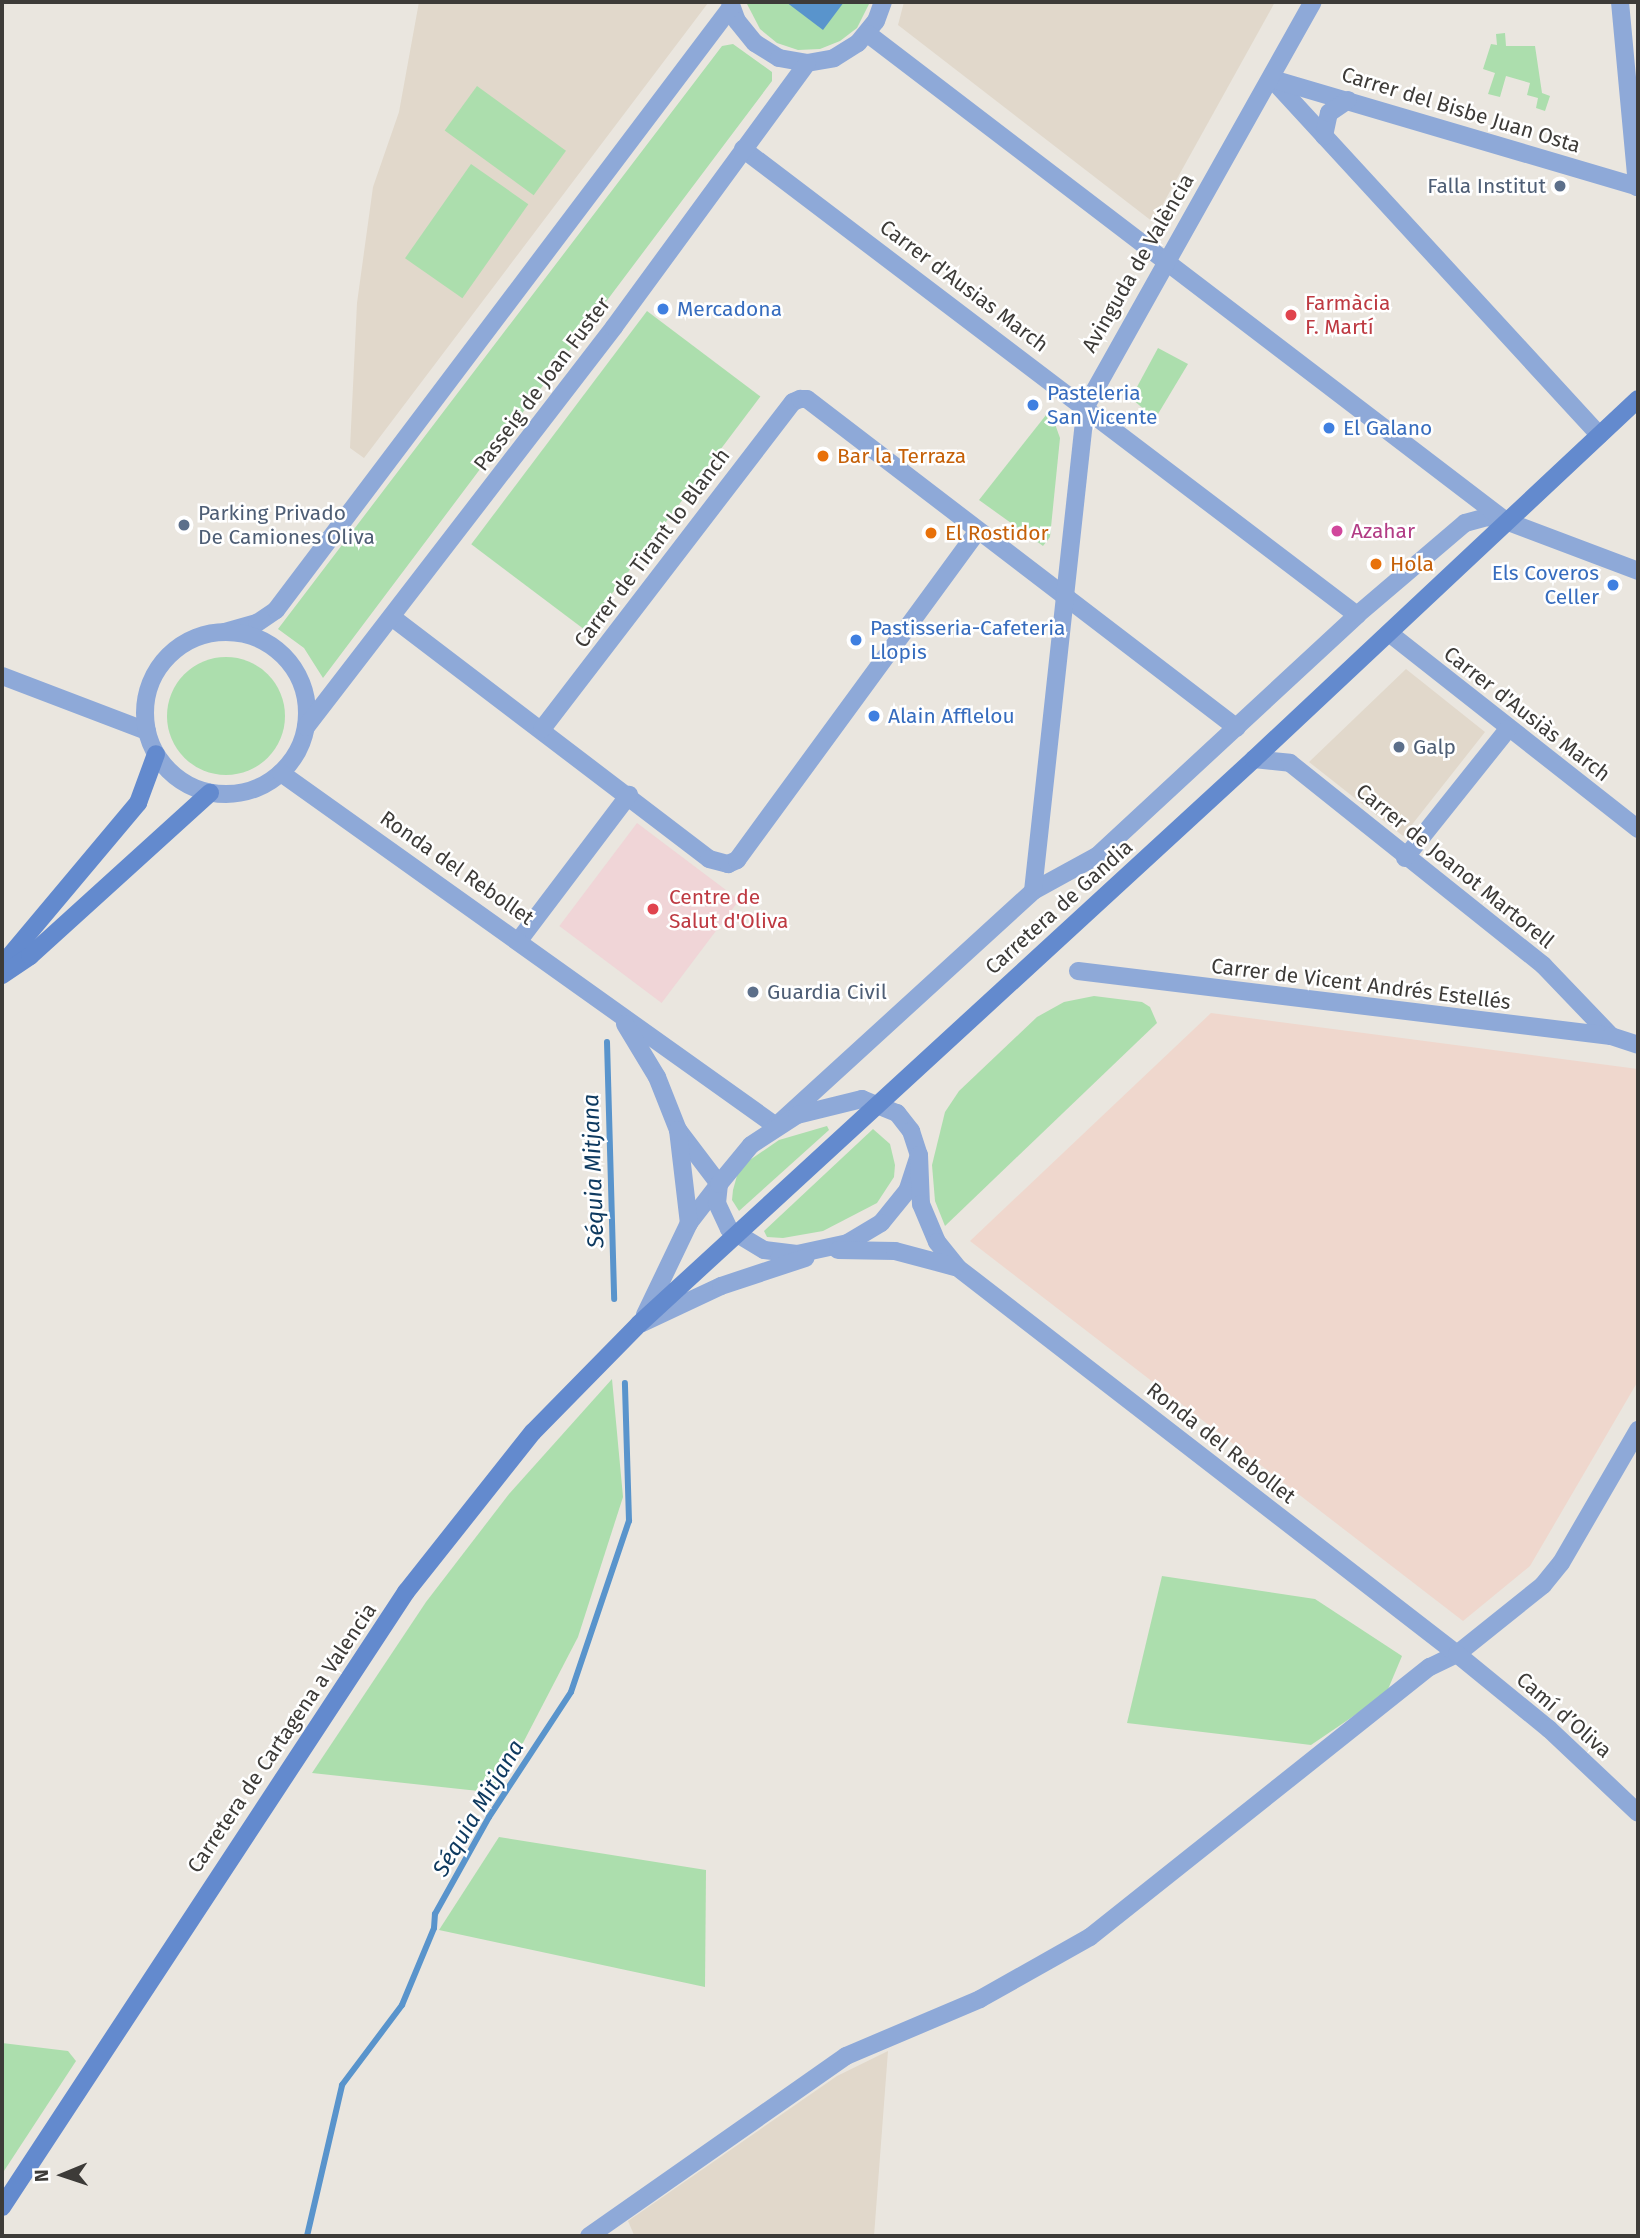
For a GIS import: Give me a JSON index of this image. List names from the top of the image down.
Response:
{
  "streets": {
    "main road": ["Carretera de Gandia", "Carretera de Cartagena a Valencia"],
    "street": [
      "Carrer del Bisbe Juan Osta",
      "Avinguda de València",
      "Carrer d'Ausias March",
      "Passeig de Joan Fuster",
      "Carrer de Tirant lo Blanch",
      "Carrer d'Ausiàs March",
      "Carrer de Joanot Martorell",
      "Ronda del Rebollet",
      "Carrer de Vicent Andrés Estellés",
      "Camí d’Oliva"
    ]
  },
  "crossings": [
    ["Carrer del Bisbe Juan Osta", "Avinguda de València"],
    ["Avinguda de València", "Carrer d'Ausias March"],
    ["Avinguda de València", "Carretera de Gandia"],
    ["Carrer d'Ausias March", "Passeig de Joan Fuster"],
    ["Carrer d'Ausias March", "Carretera de Gandia"],
    ["Passeig de Joan Fuster", "Ronda del Rebollet"],
    ["Carrer d'Ausiàs March", "Carretera de Gandia"],
    ["Carrer de Joanot Martorell", "Carretera de Gandia"],
    ["Carrer de Joanot Martorell", "Carrer de Vicent Andrés Estellés"],
    ["Ronda del Rebollet", "Carretera de Gandia"],
    ["Ronda del Rebollet", "Camí d’Oliva"],
    ["Carretera de Gandia", "Carretera de Cartagena a Valencia"]
  ],
  "water": ["Séquia Mitjana"],
  "places": [
    "Falla Institut",
    "Mercadona",
    "Farmàcia F. Martí",
    "Pasteleria San Vicente",
    "El Galano",
    "Bar la Terraza",
    "Parking Privado De Camiones Oliva",
    "Azahar",
    "El Rostidor",
    "Hola",
    "Els Coveros Celler",
    "Pastisseria-Cafeteria Llopis",
    "Alain Afflelou",
    "Galp",
    "Centre de Salut d'Oliva",
    "Guardia Civil"
  ],
  "north": "left"
}
